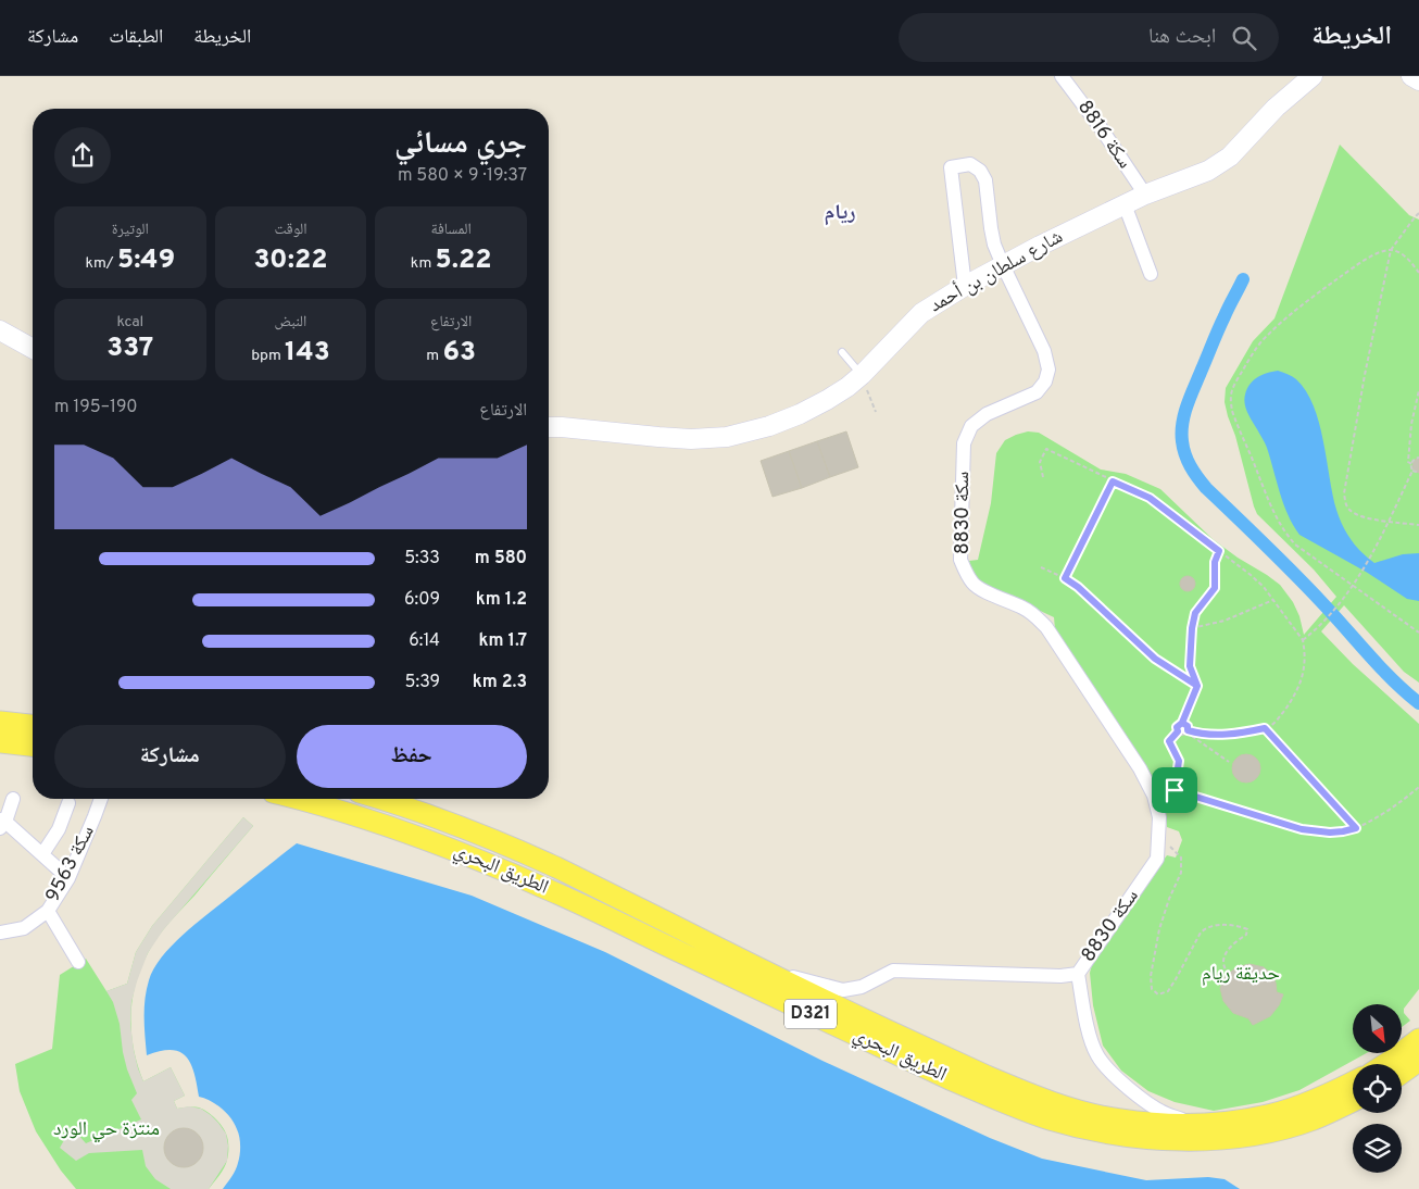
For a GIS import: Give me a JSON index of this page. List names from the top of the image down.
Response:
{
  "streets": {
    "main road": ["الطريق البحري", "D321"],
    "street": [
      "سكة 8816",
      "شارع سلطان بن أحمد",
      "سكة 8830",
      "سكة 9563"
    ]
  },
  "crossings": [
    ["سكة 8816", "شارع سلطان بن أحمد"],
    ["شارع سلطان بن أحمد", "سكة 8830"],
    ["سكة 8830", "الطريق البحري"]
  ],
  "districts": ["ريام"],
  "parks": ["حديقة ريام", "منتزة حي الورد"],
  "north": "bottom right",
  "page": {
    "header": "الخريطة",
    "search": "ابحث هنا",
    "nav": ["الخريطة", "الطبقات", "مشاركة"],
    "heading": ["جري مسائي", "19:37 · 9 × 580 m"],
    "stats": [
      ["المسافة", "5.22 km"],
      ["الوقت", "30:22"],
      ["الوتيرة", "5:49 /km"],
      ["الارتفاع", "63 m"],
      ["النبض", "143 bpm"],
      ["kcal", "337"]
    ],
    "chart": ["الارتفاع", "190–195 m"],
    "list": [
      {
        "name": "580 m",
        "note": "5:33"
      },
      {
        "name": "1.2 km",
        "note": "6:09"
      },
      {
        "name": "1.7 km",
        "note": "6:14"
      },
      {
        "name": "2.3 km",
        "note": "5:39"
      }
    ],
    "buttons": ["حفظ", "مشاركة"]
  }
}
